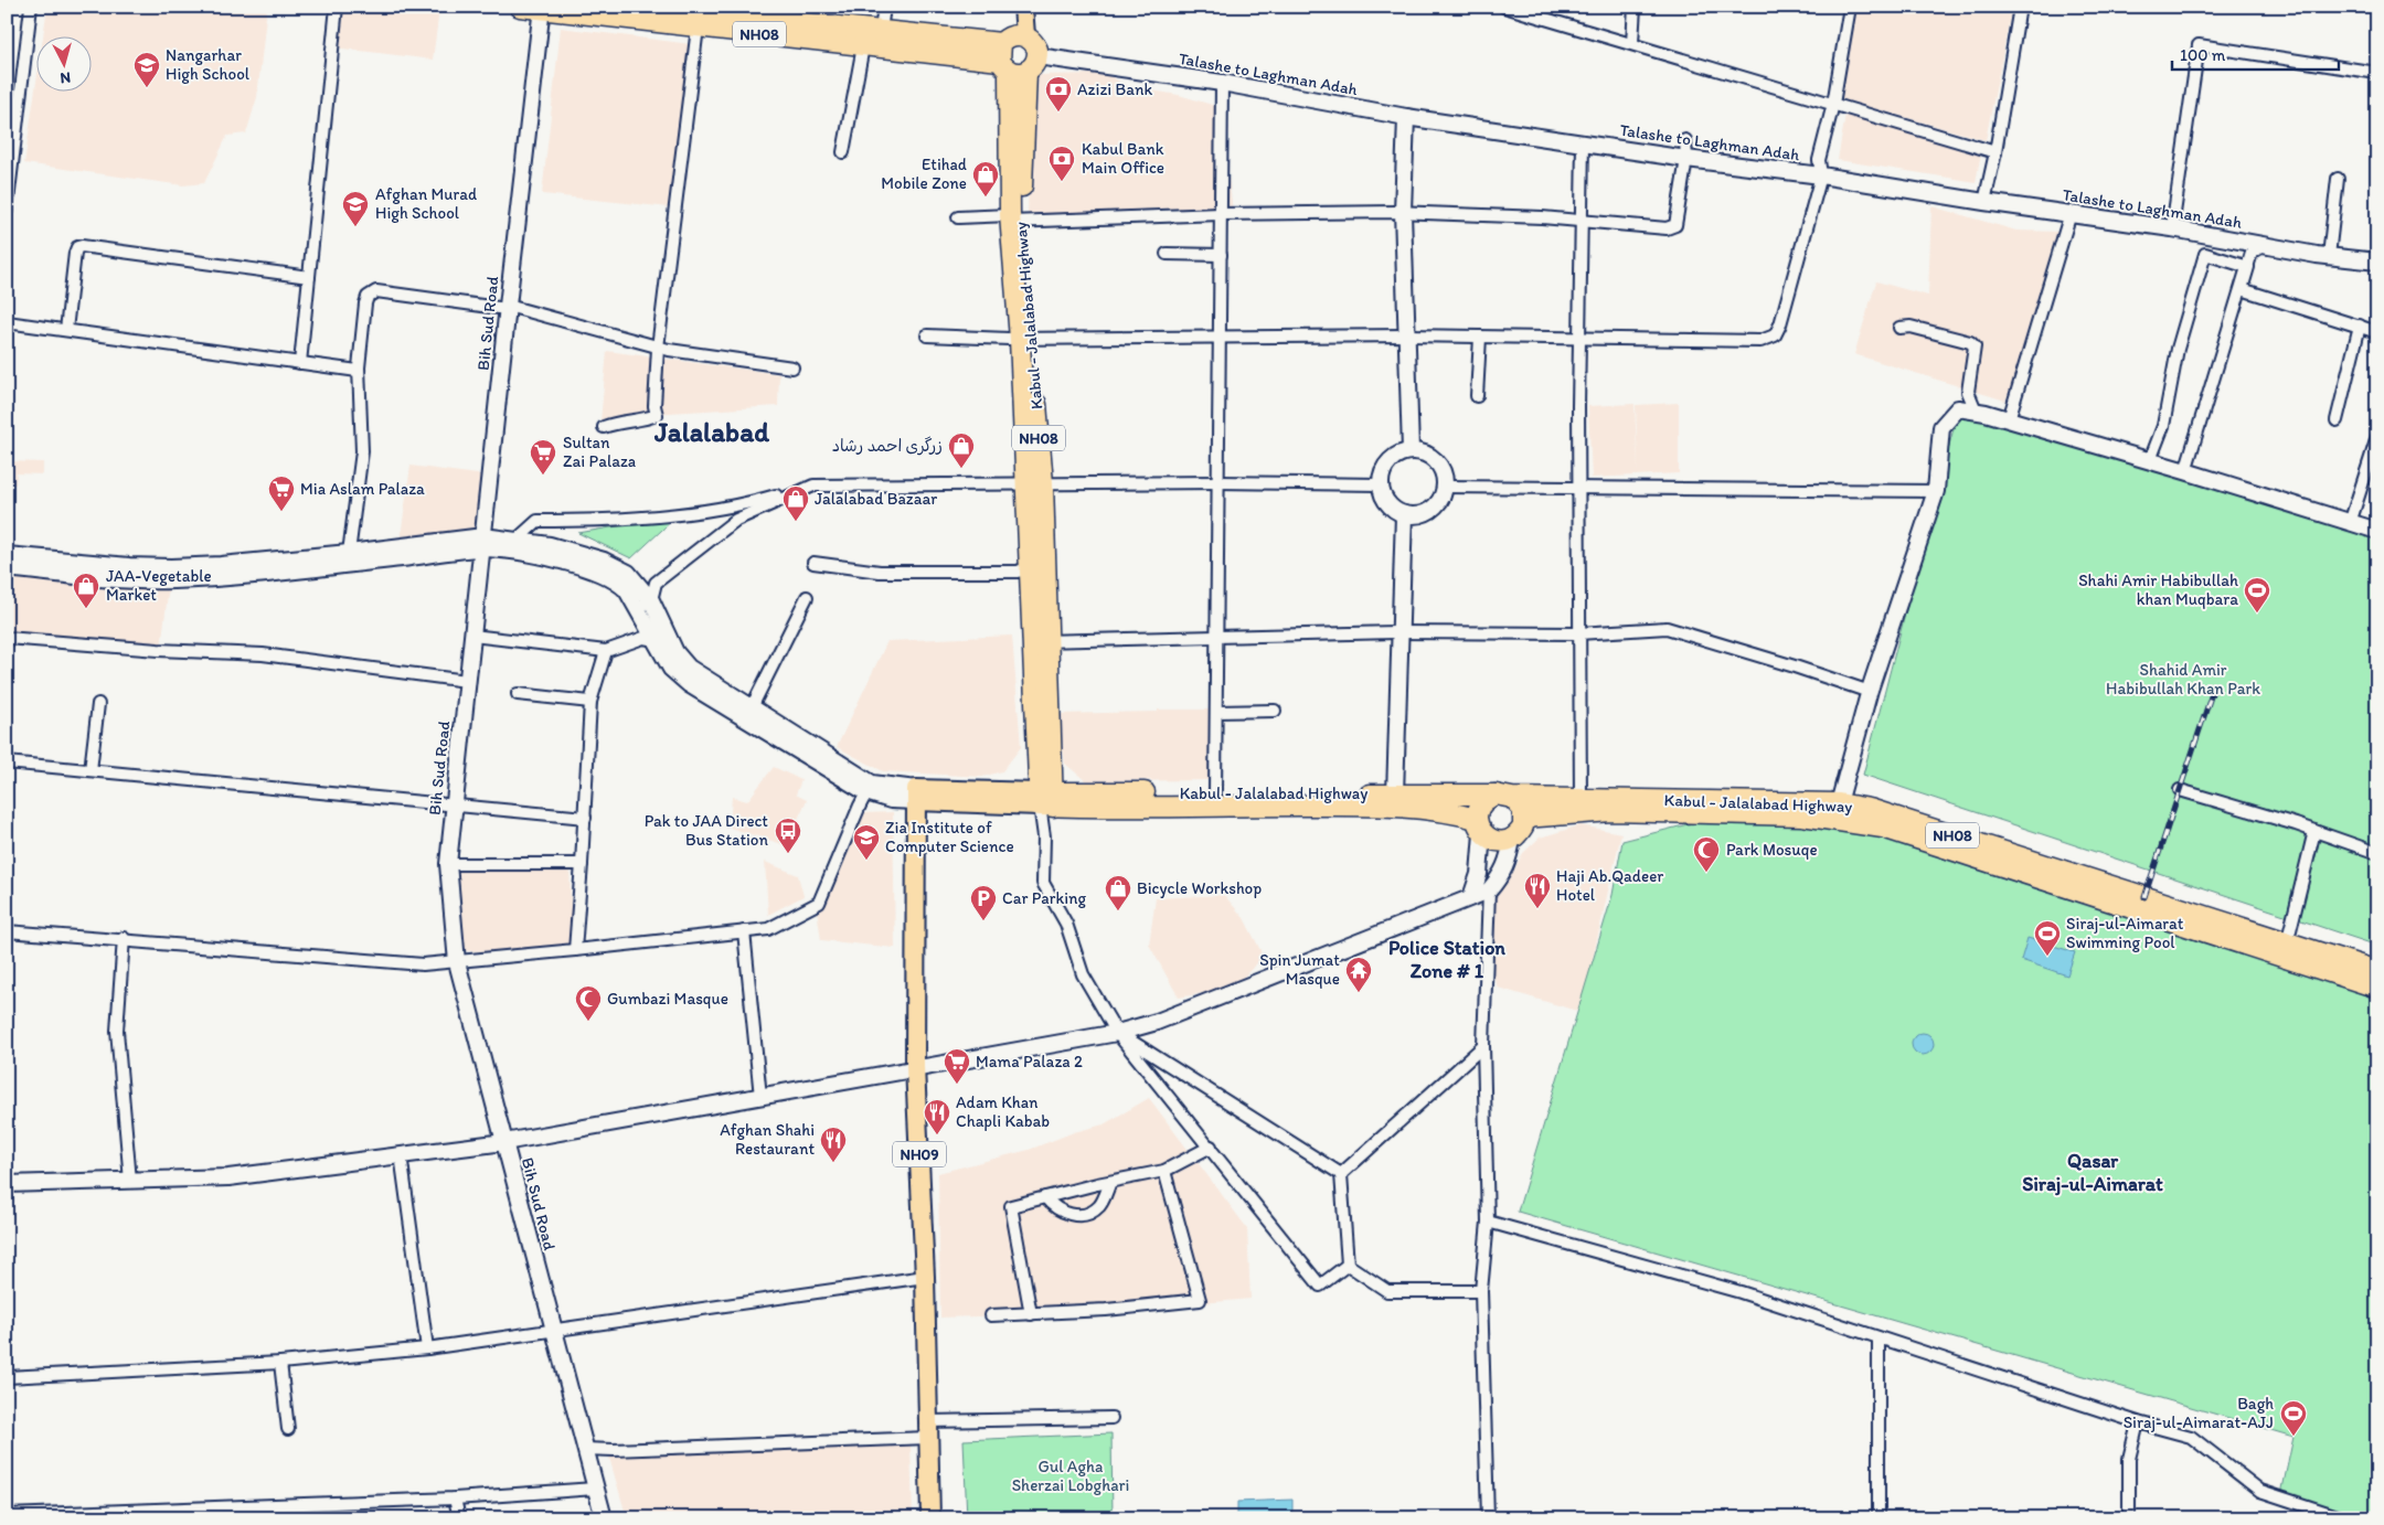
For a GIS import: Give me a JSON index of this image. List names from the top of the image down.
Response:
{
  "streets": {
    "highway": ["NH08", "Kabul - Jalalabad Highway"],
    "main road": ["Talashe to Laghman Adah", "Bih Sud Road", "NH09"]
  },
  "crossings": [
    ["NH08", "Talashe to Laghman Adah"],
    ["NH08", "Kabul - Jalalabad Highway"],
    ["NH08", "Bih Sud Road"],
    ["Talashe to Laghman Adah", "Kabul - Jalalabad Highway"]
  ],
  "districts": ["Jalalabad", "Police Station Zone # 1", "Qasar Siraj-ul-Aimarat"],
  "parks": ["Shahid Amir Habibullah Khan Park", "Gul Agha Sherzai Lobghari"],
  "places": {
    "school or university": ["Nangarhar High School", "Afghan Murad High School", "Zia Institute of Computer Science"],
    "bank": ["Azizi Bank", "Kabul Bank Main Office"],
    "shop": [
      "Etihad Mobile Zone",
      "زرگری احمد رشاد",
      "Jalalabad Bazaar",
      "JAA-Vegetable Market",
      "Bicycle Workshop"
    ],
    "supermarket": ["Sultan Zai Palaza", "Mia Aslam Palaza", "Mama Palaza 2"],
    "sports": ["Shahi Amir Habibullah khan Muqbara", "Siraj-ul-Aimarat Swimming Pool", "Bagh Siraj-ul-Aimarat-AJJ"],
    "bus stop": ["Pak to JAA Direct Bus Station"],
    "mosque": ["Park Mosuqe", "Gumbazi Masque"],
    "restaurant": ["Haji Ab.Qadeer Hotel", "Adam Khan Chapli Kabab", "Afghan Shahi Restaurant"],
    "parking": ["Car Parking"],
    "temple": ["Spin Jumat Masque"]
  },
  "scale_bar": "100 m",
  "north": "bottom"
}
